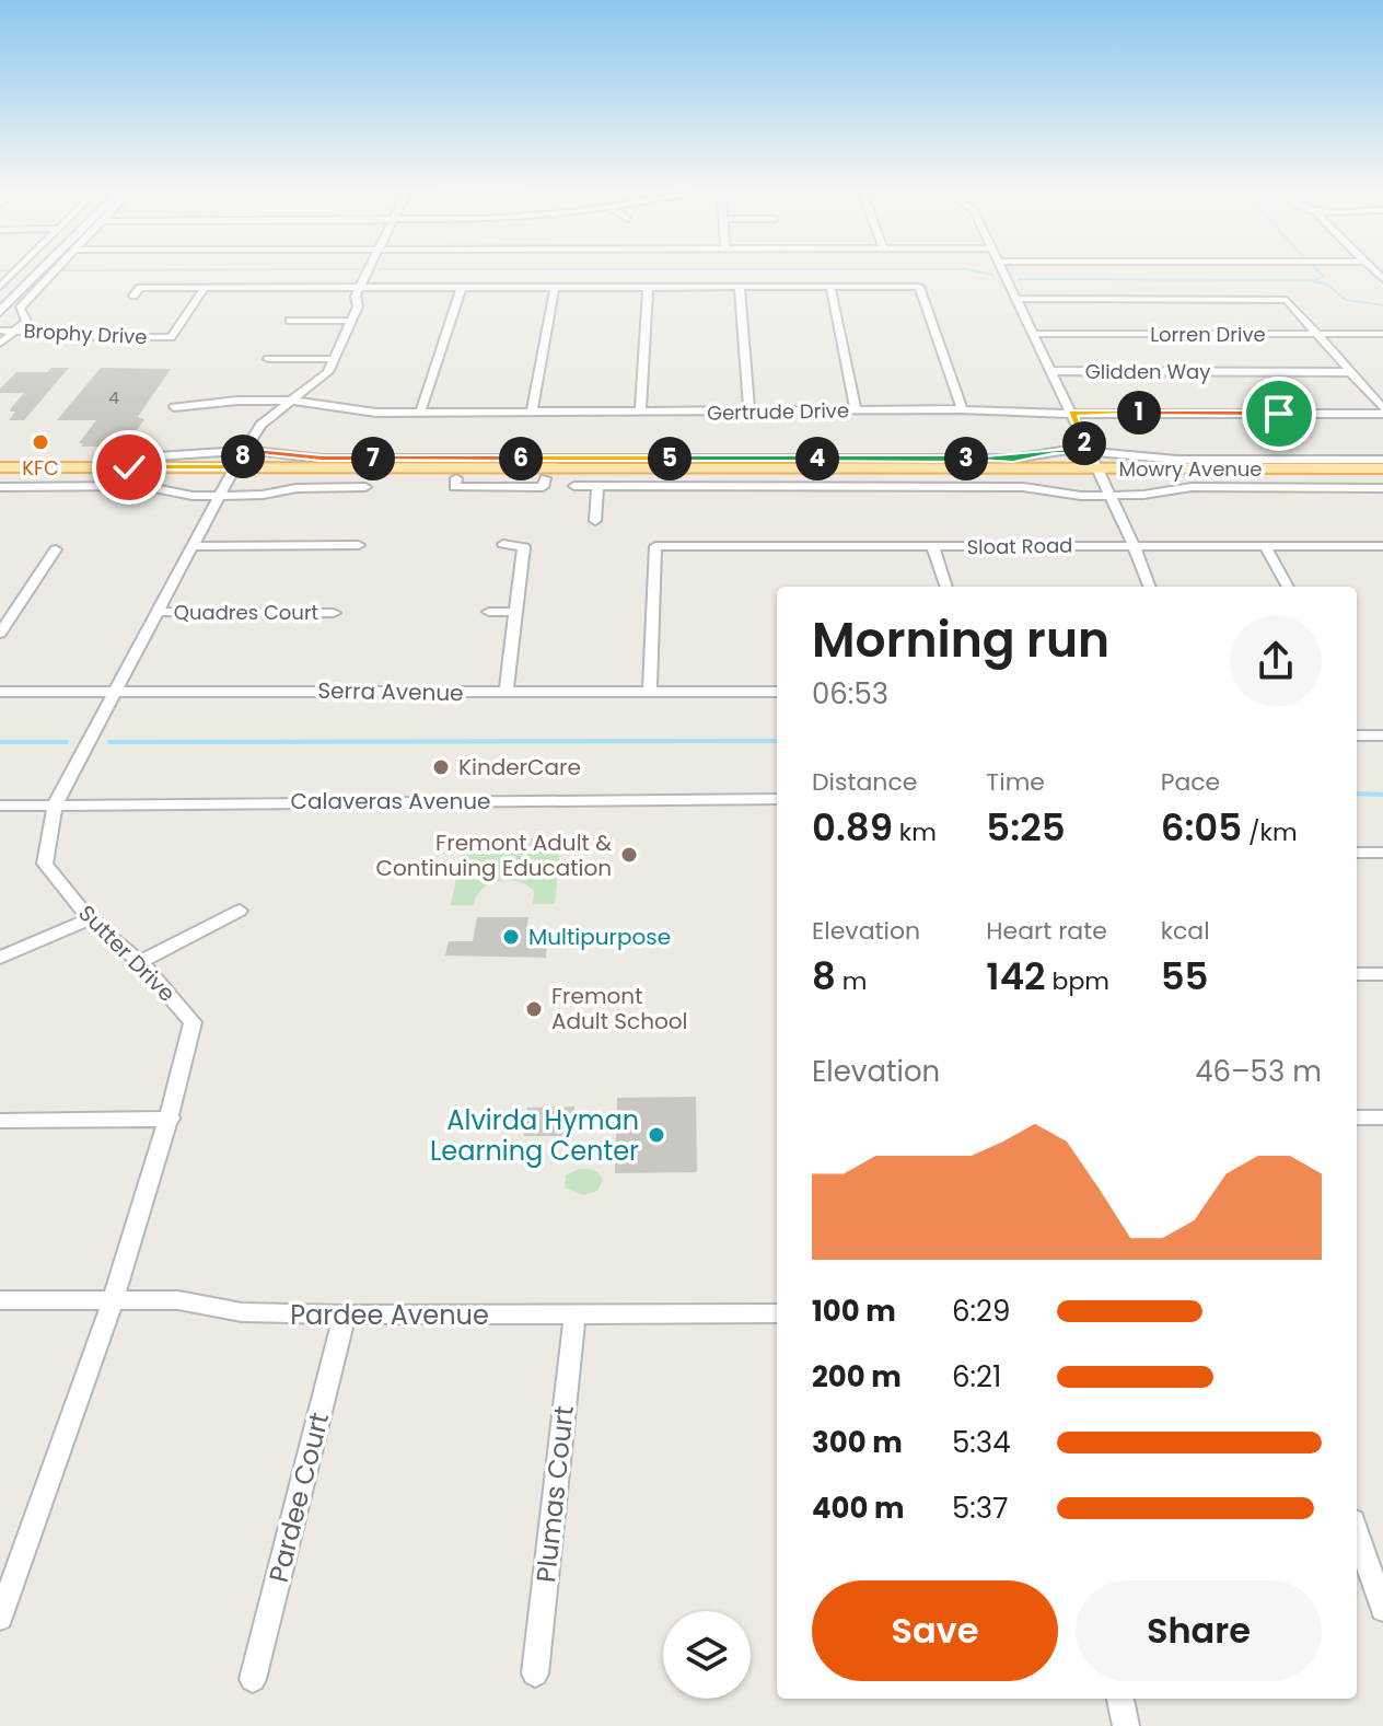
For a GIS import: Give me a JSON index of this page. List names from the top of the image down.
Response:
{
  "streets": {
    "main road": ["Mowry Avenue"],
    "street": [
      "Brophy Drive",
      "Lorren Drive",
      "Glidden Way",
      "Gertrude Drive",
      "Sloat Road",
      "Quadres Court",
      "Serra Avenue",
      "Calaveras Avenue",
      "Sutter Drive",
      "Pardee Avenue",
      "Plumas Court",
      "Pardee Court"
    ]
  },
  "crossings": [
    ["Gertrude Drive", "Sutter Drive"],
    ["Mowry Avenue", "Sutter Drive"],
    ["Sloat Road", "Serra Avenue"],
    ["Quadres Court", "Sutter Drive"],
    ["Serra Avenue", "Sutter Drive"],
    ["Calaveras Avenue", "Sutter Drive"],
    ["Sutter Drive", "Pardee Avenue"],
    ["Pardee Avenue", "Plumas Court"],
    ["Pardee Avenue", "Pardee Court"]
  ],
  "places": [
    "KFC",
    "KinderCare",
    "Fremont Adult & Continuing Education",
    "Multipurpose",
    "Fremont Adult School",
    "Alvirda Hyman Learning Center"
  ],
  "house_numbers": ["4"],
  "page": {
    "pins": [
      "1",
      "2",
      "8",
      "3",
      "4",
      "5",
      "6",
      "7"
    ],
    "heading": ["Morning run", "06:53"],
    "stats": [
      ["Distance", "0.89 km"],
      ["Time", "5:25"],
      ["Pace", "6:05 /km"],
      ["Elevation", "8 m"],
      ["Heart rate", "142 bpm"],
      ["kcal", "55"]
    ],
    "chart": ["Elevation", "46–53 m"],
    "list": [
      {
        "name": "100 m",
        "note": "6:29"
      },
      {
        "name": "200 m",
        "note": "6:21"
      },
      {
        "name": "300 m",
        "note": "5:34"
      },
      {
        "name": "400 m",
        "note": "5:37"
      }
    ],
    "buttons": ["Save", "Share"]
  }
}
